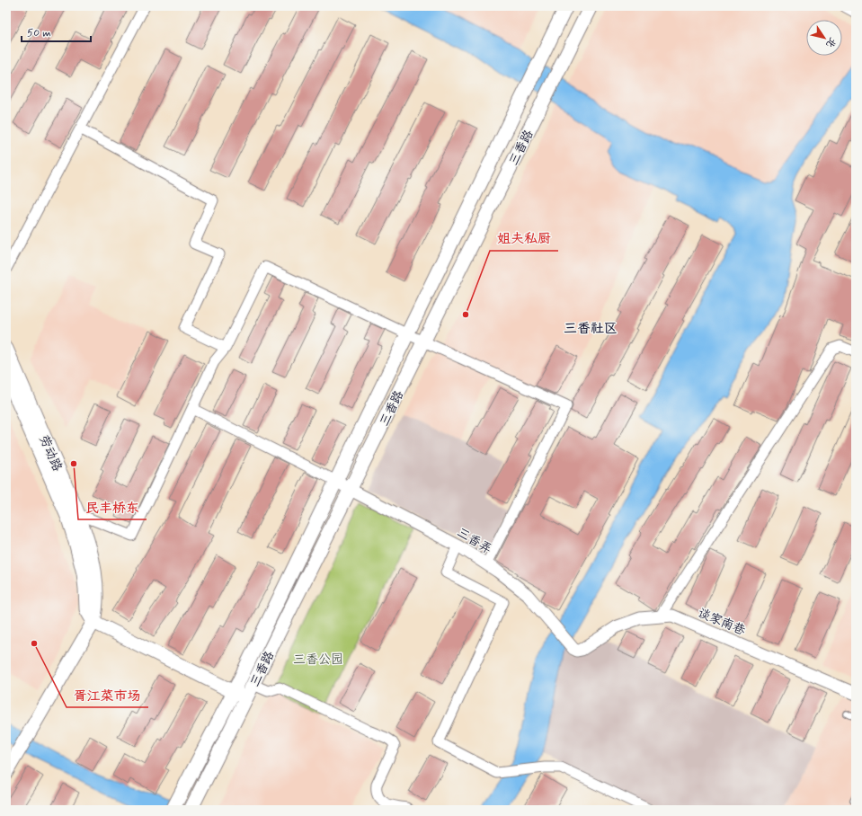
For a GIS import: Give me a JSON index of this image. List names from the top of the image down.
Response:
{
  "streets": {
    "main road": ["三香路", "劳动路"],
    "street": ["三香弄", "谈家南巷"]
  },
  "crossings": [
    ["三香路", "三香弄"],
    ["三香弄", "谈家南巷"]
  ],
  "districts": ["三香社区"],
  "parks": ["三香公园"],
  "places": ["姐夫私厨", "民丰桥东", "胥江菜市场"],
  "scale_bar": "50 m",
  "north": "bottom right"
}
